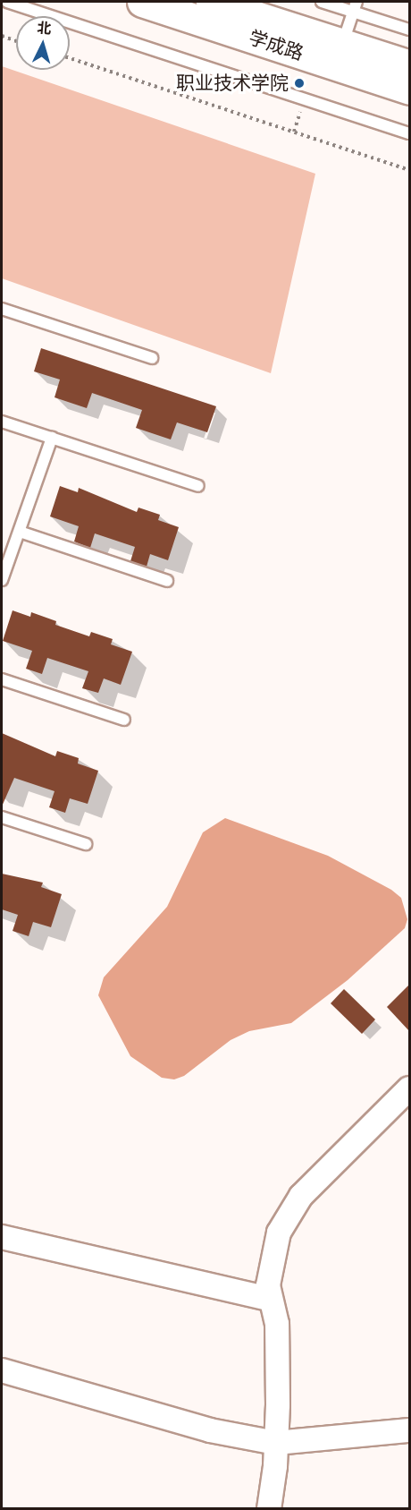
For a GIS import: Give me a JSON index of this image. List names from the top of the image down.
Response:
{
  "streets": {
    "main road": ["学成路"]
  },
  "places": ["职业技术学院"],
  "north": "top"
}
